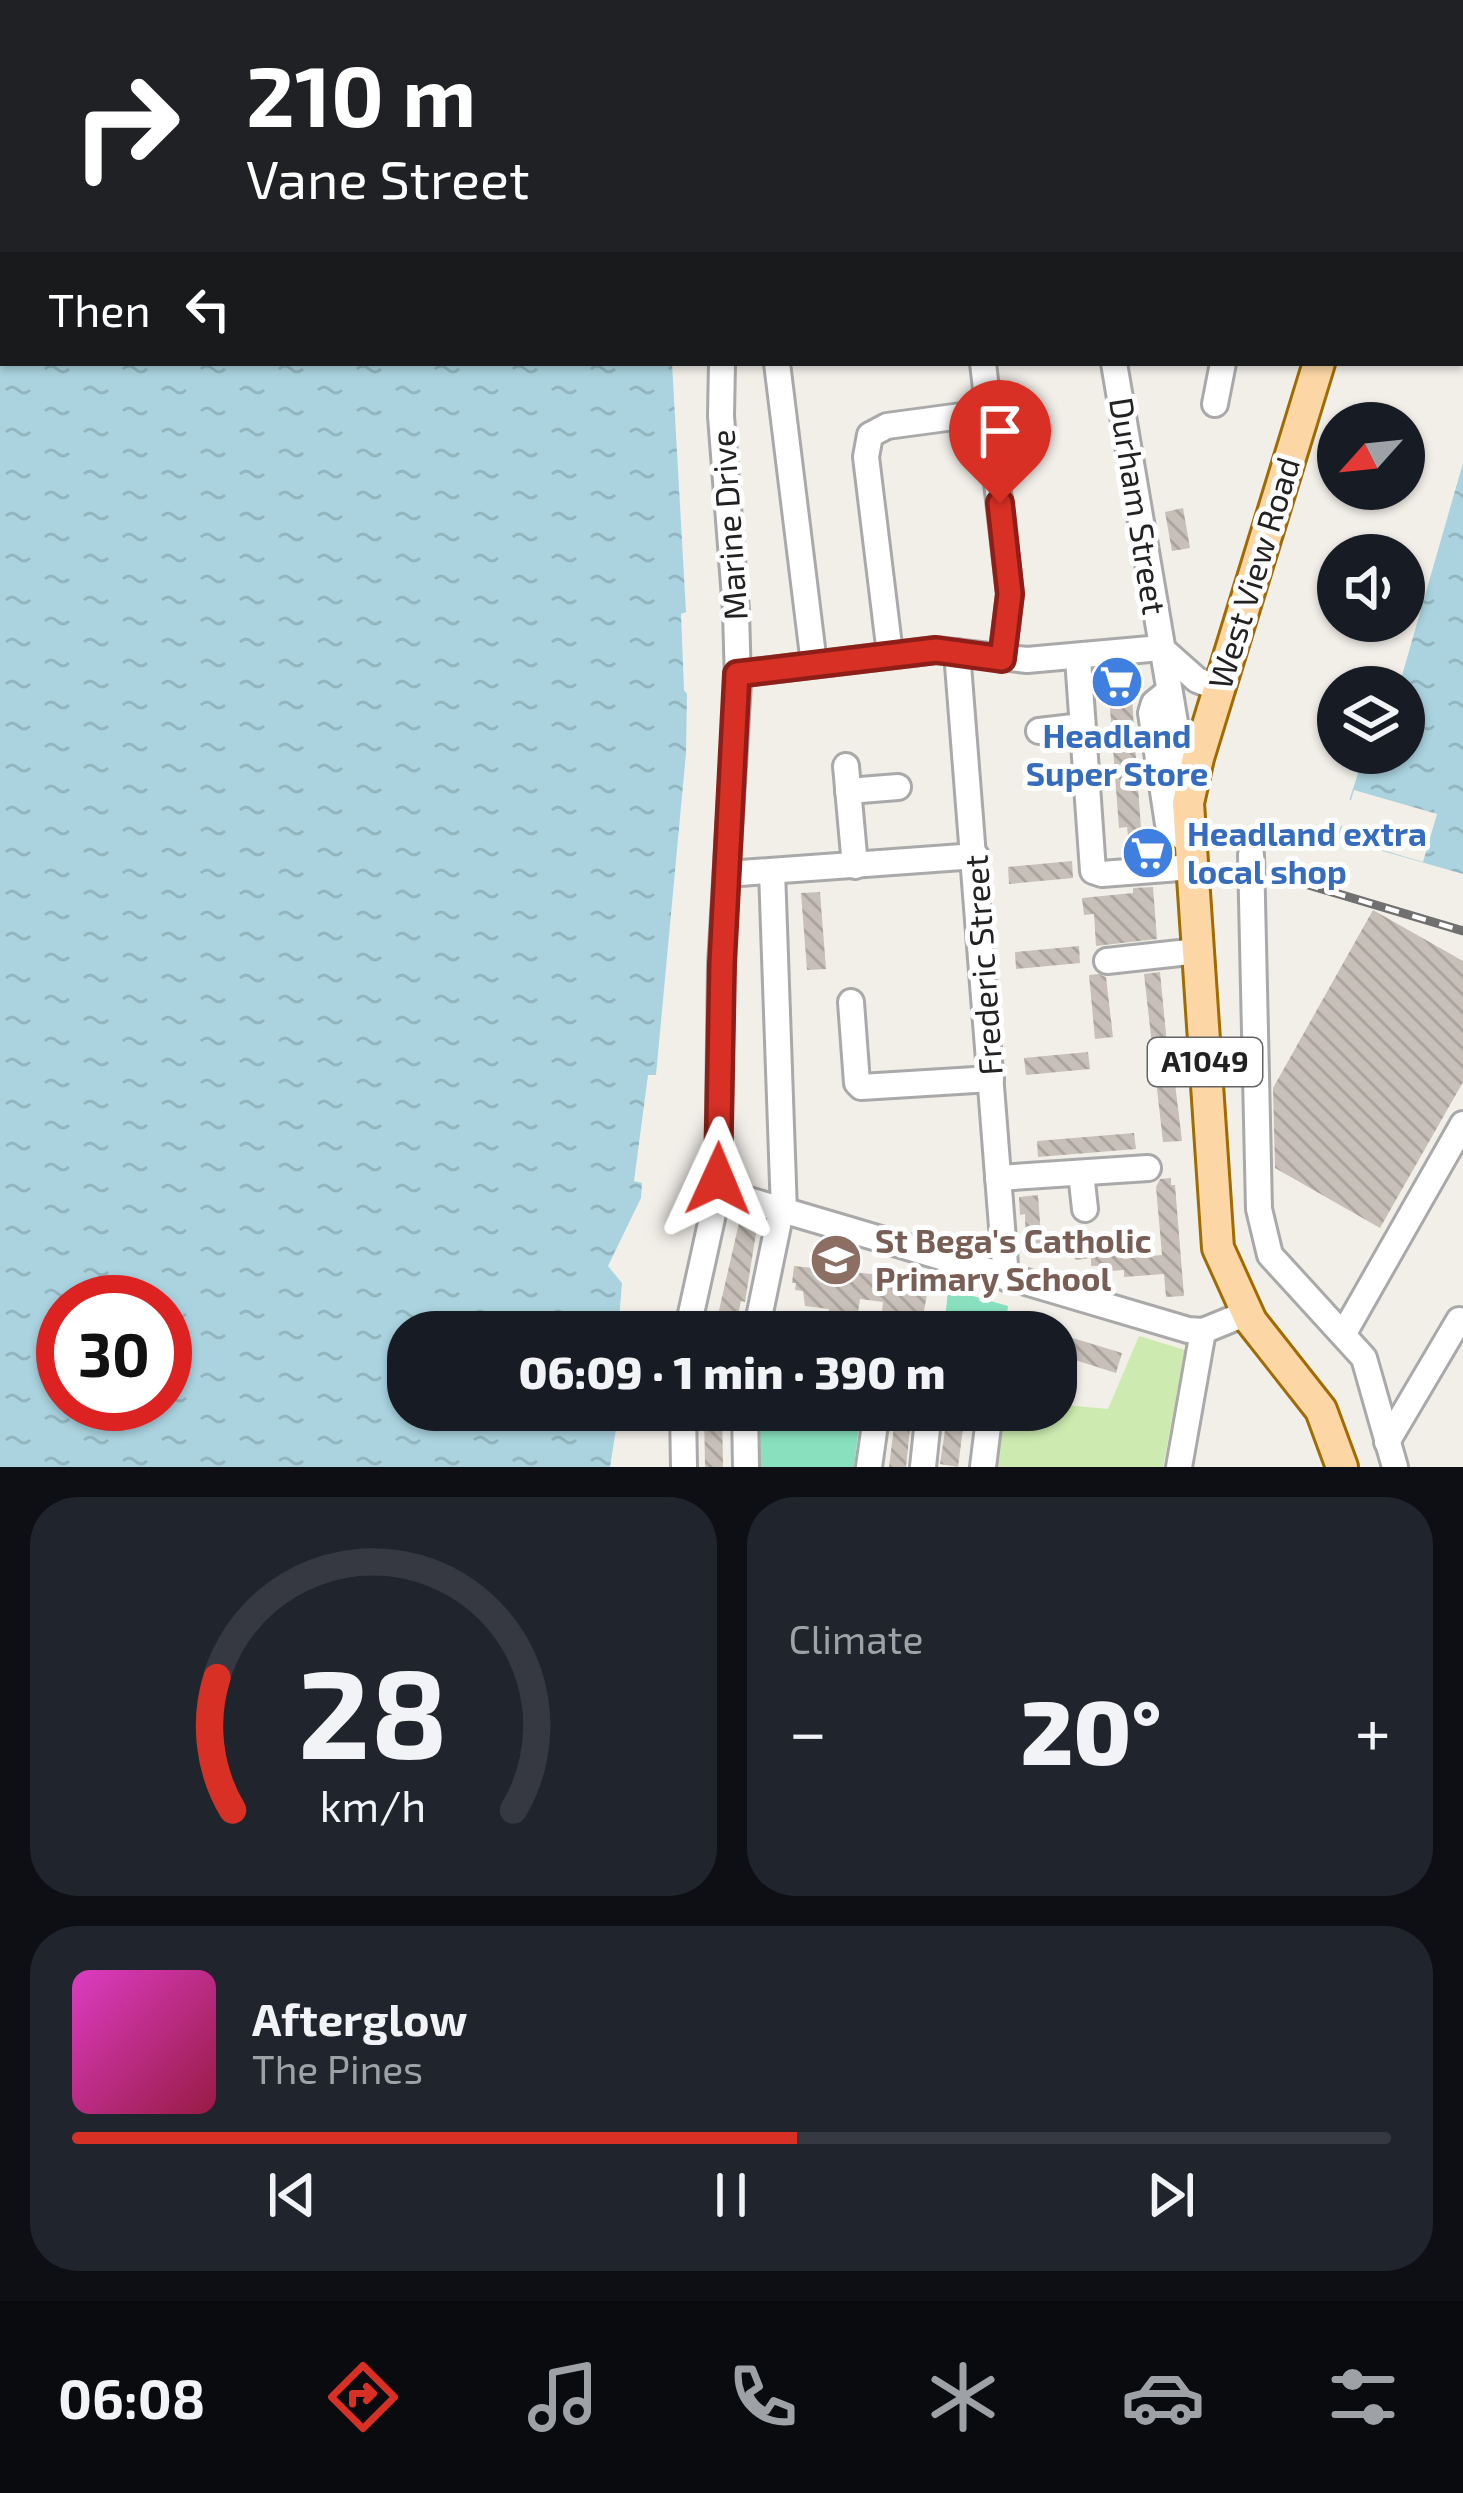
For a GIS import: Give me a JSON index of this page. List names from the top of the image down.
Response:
{
  "streets": {
    "main road": ["West View Road", "A1049"],
    "street": ["Durham Street", "Marine Drive", "Frederic Street"]
  },
  "crossings": [
    ["Durham Street", "West View Road"]
  ],
  "places": {
    "supermarket": ["Headland Super Store", "Headland extra local shop"],
    "school or university": ["St Bega's Catholic Primary School"]
  },
  "north": "bottom left",
  "page": {
    "turn": ["210 m", "Vane Street"],
    "then": "Then",
    "limit": "30",
    "trip": "06:09 · 1 min · 390 m",
    "tile": "Climate",
    "heat": ["−", "20°", "+"],
    "song": ["Afterglow", "The Pines"],
    "tabs": "06:08",
    "gauge": ["28", "km/h"]
  }
}
